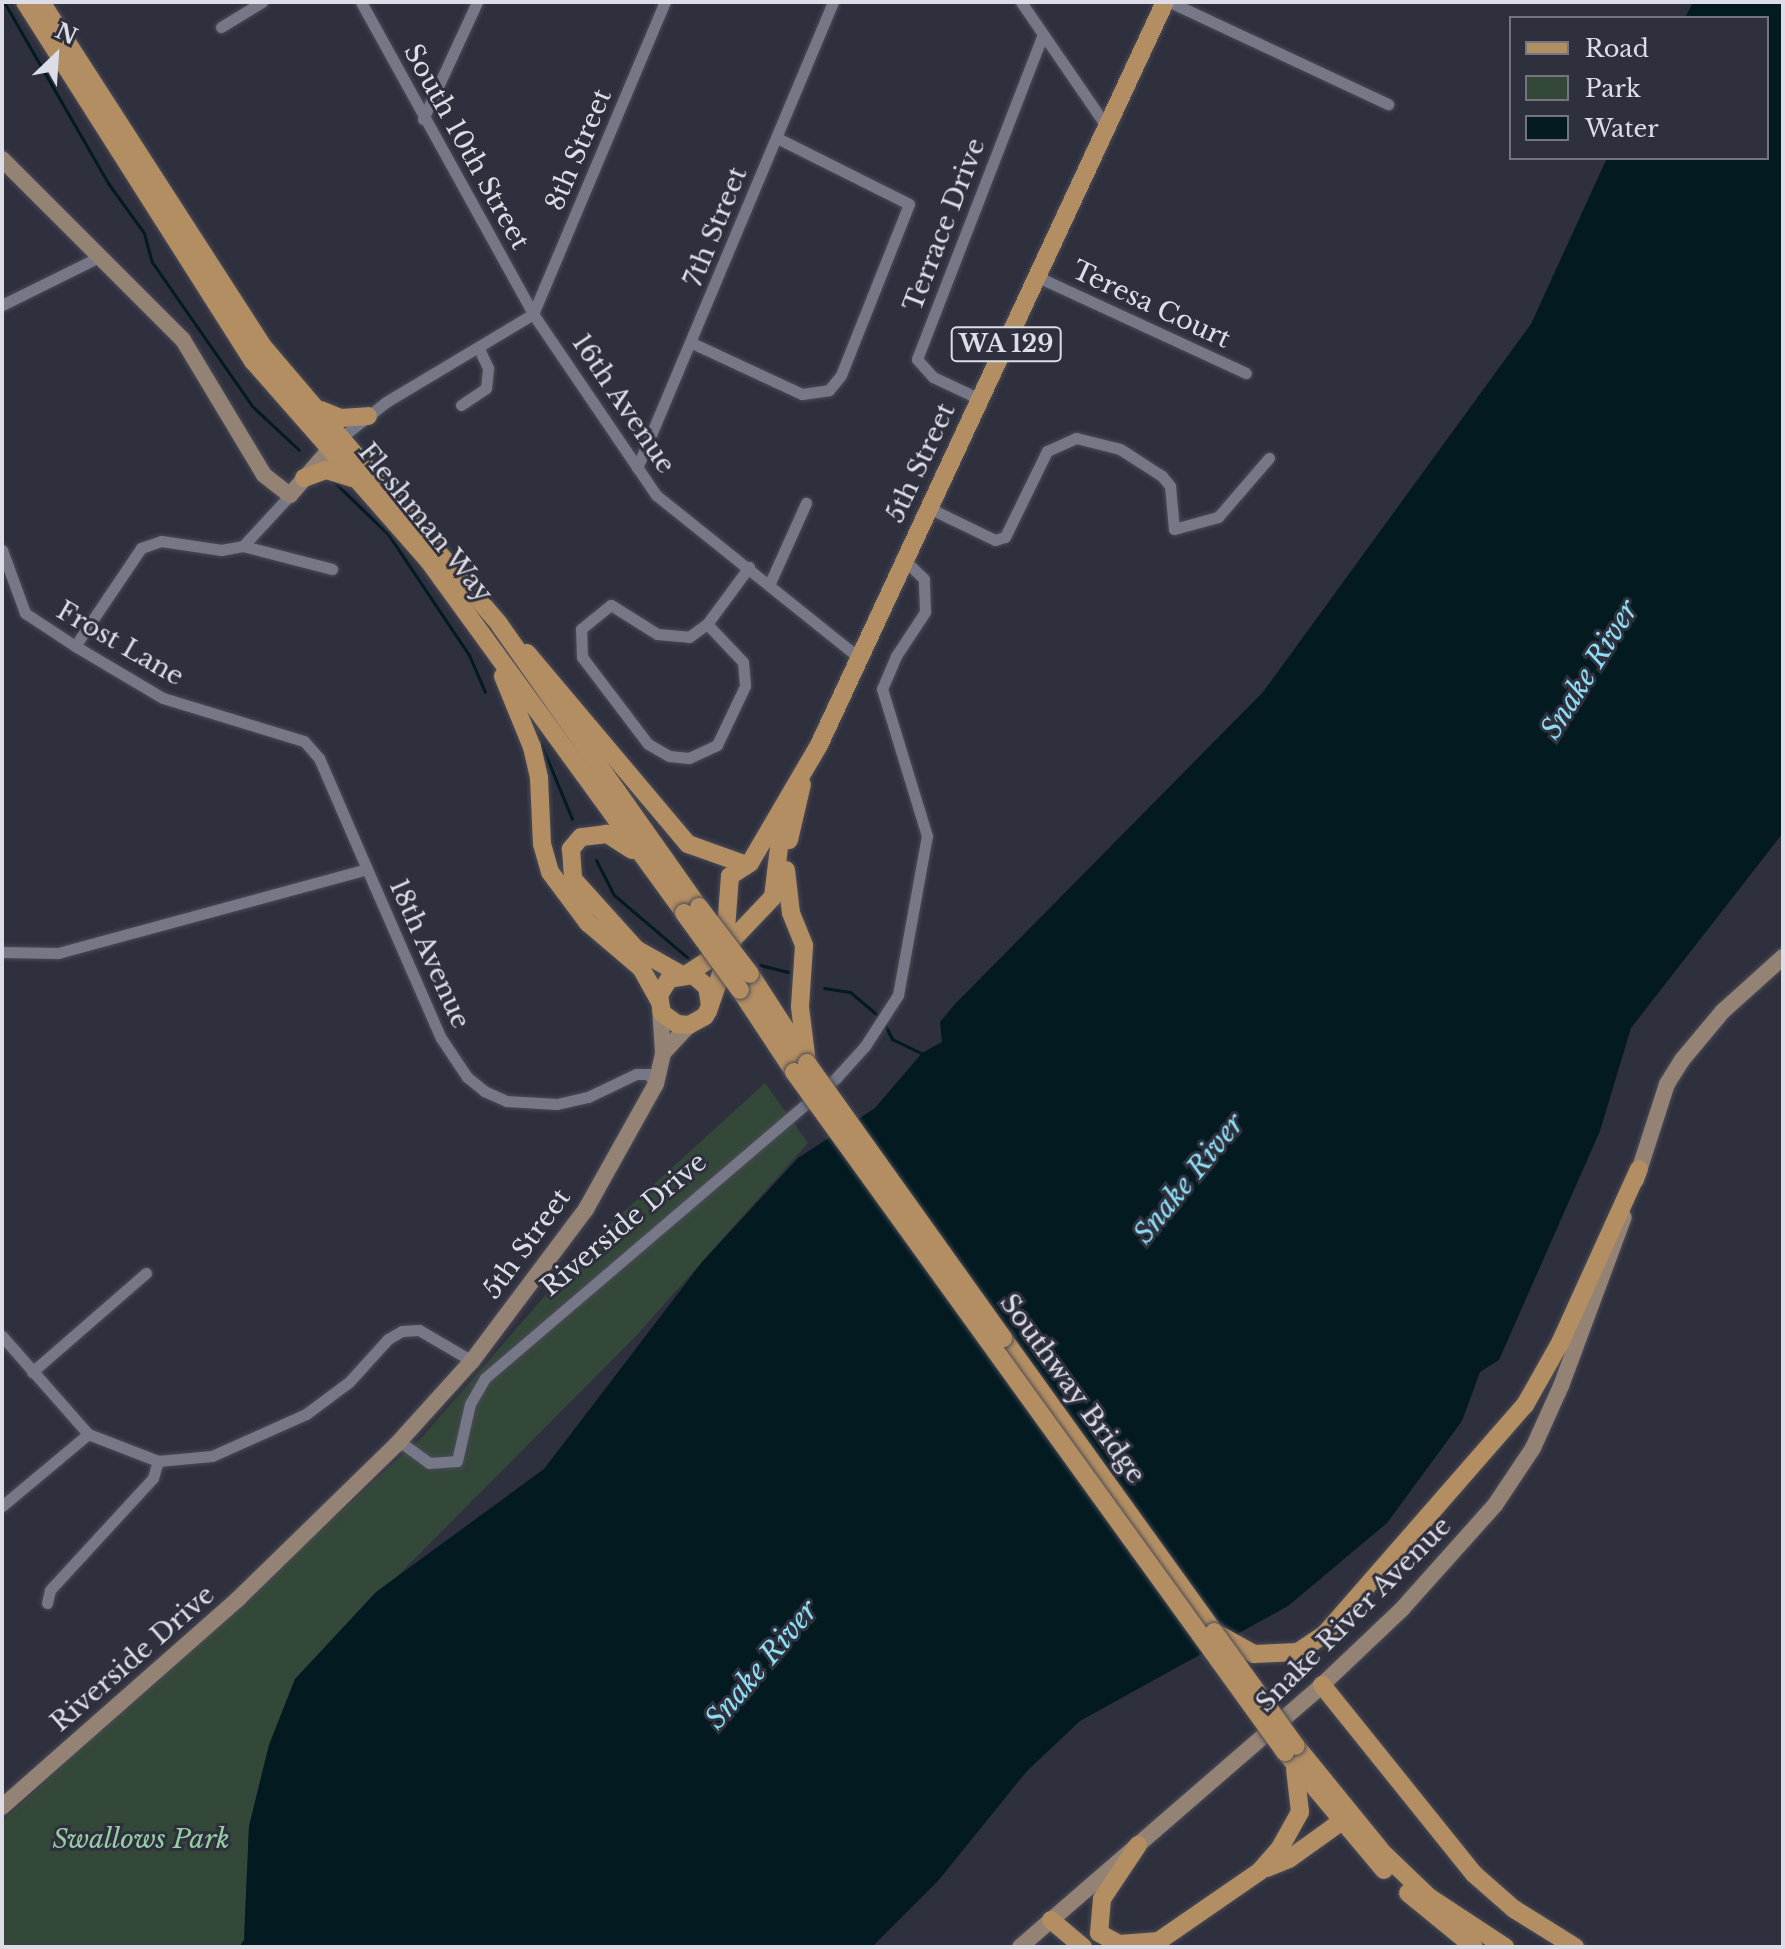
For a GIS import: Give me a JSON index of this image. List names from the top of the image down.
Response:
{
  "streets": {
    "main road": [
      "WA 129",
      "5th Street",
      "Fleshman Way",
      "Riverside Drive",
      "Southway Bridge",
      "Snake River Avenue"
    ],
    "street": [
      "South 10th Street",
      "8th Street",
      "Terrace Drive",
      "7th Street",
      "Teresa Court",
      "16th Avenue",
      "Frost Lane",
      "18th Avenue"
    ]
  },
  "crossings": [
    ["South 10th Street", "8th Street"],
    ["South 10th Street", "16th Avenue"],
    ["8th Street", "16th Avenue"],
    ["Terrace Drive", "5th Street"],
    ["7th Street", "16th Avenue"],
    ["Teresa Court", "5th Street"],
    ["16th Avenue", "5th Street"],
    ["5th Street", "18th Avenue"],
    ["5th Street", "Riverside Drive"],
    ["Fleshman Way", "Southway Bridge"],
    ["Frost Lane", "18th Avenue"]
  ],
  "water": ["Snake River"],
  "parks": ["Swallows Park"],
  "legend": ["Road", "Park", "Water"],
  "north": "top right"
}
